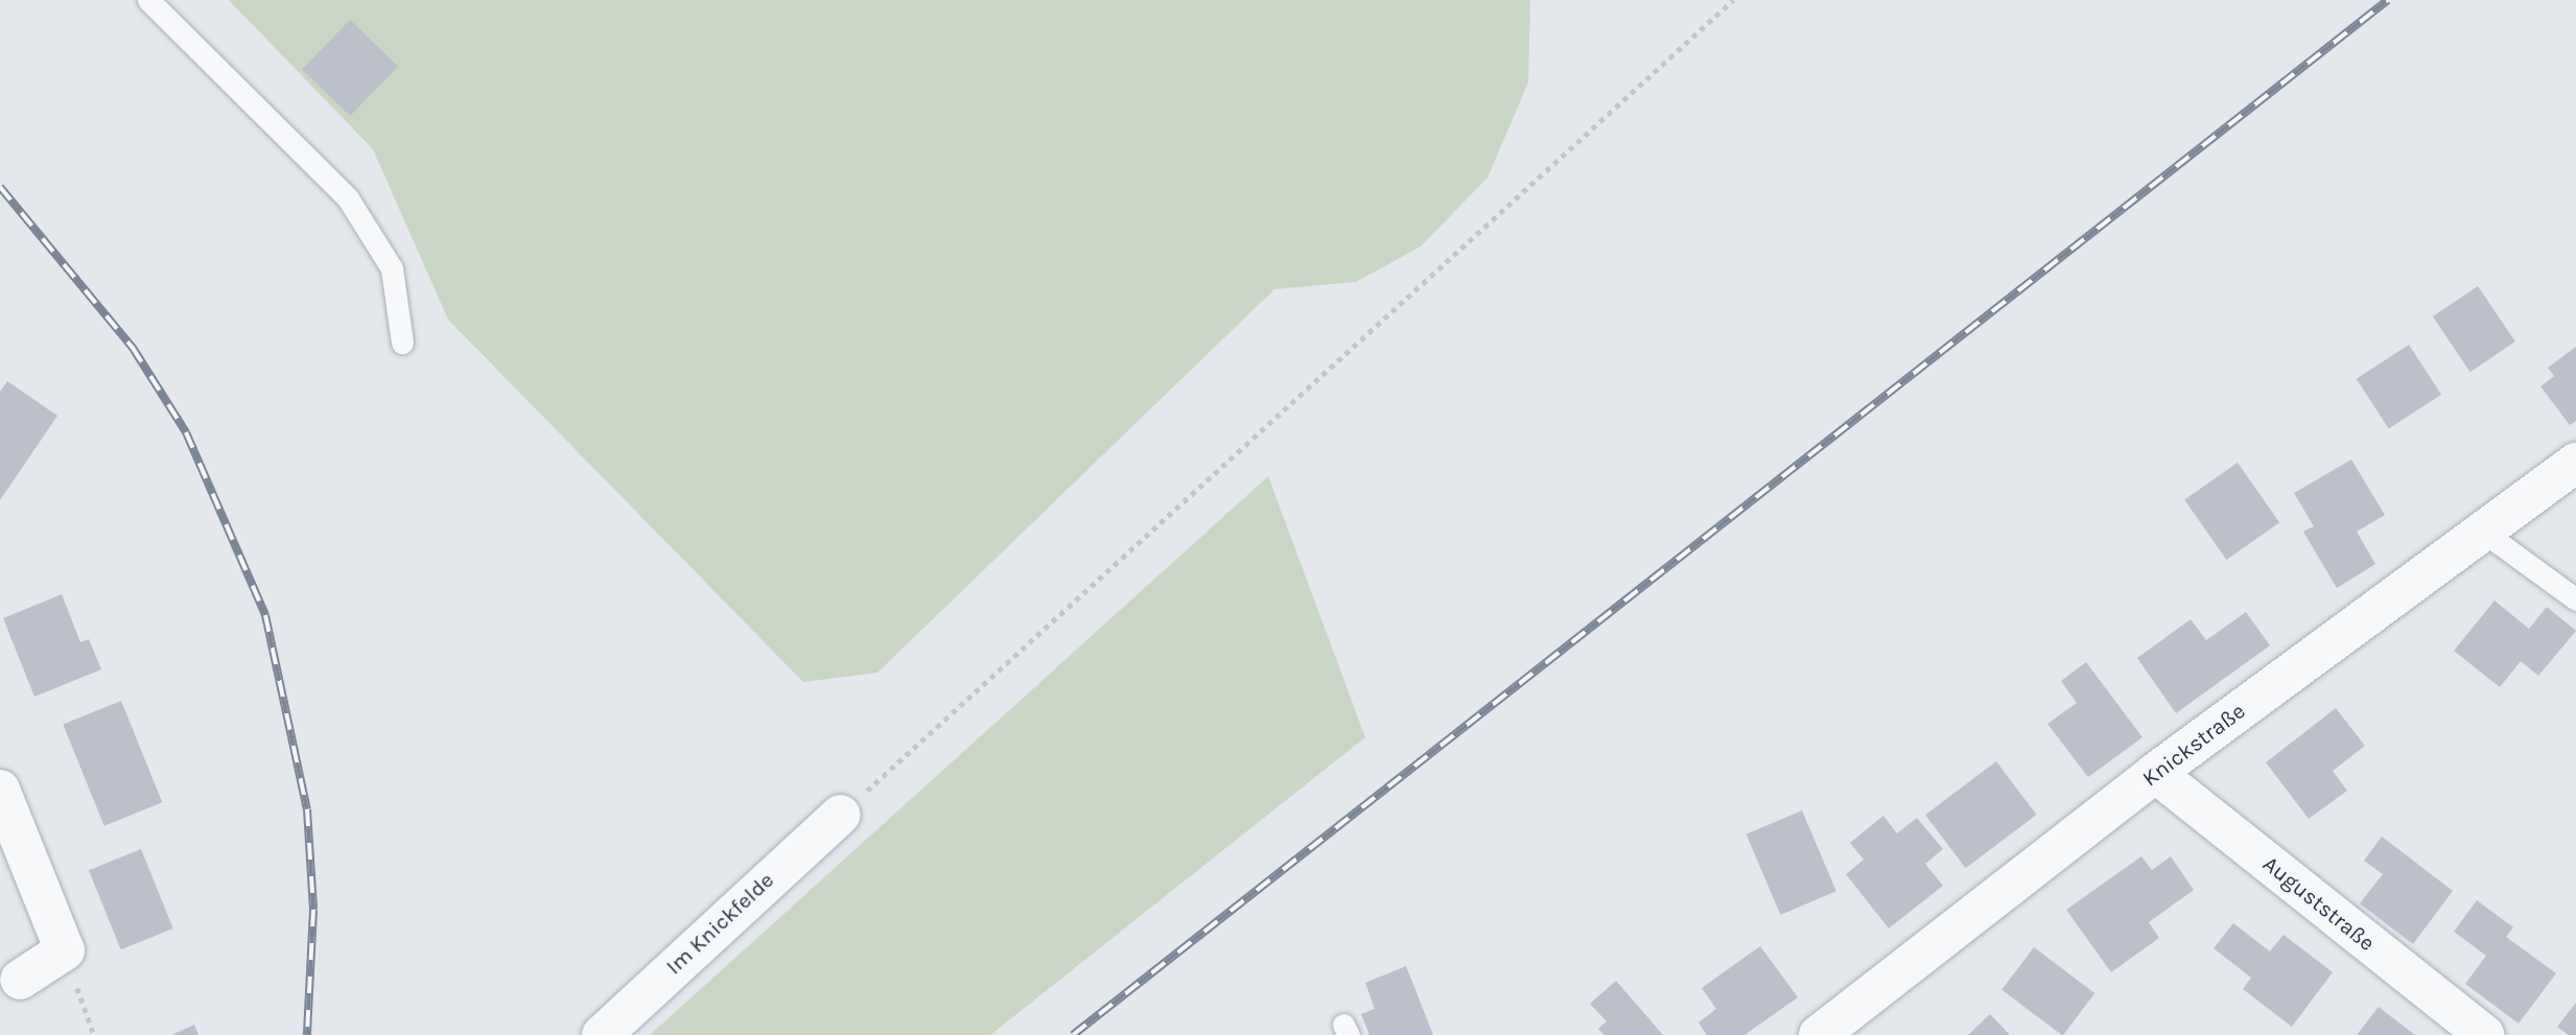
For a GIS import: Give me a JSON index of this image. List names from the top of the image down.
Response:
{
  "streets": {
    "street": ["Knickstraße", "Auguststraße", "Im Knickfelde"]
  },
  "crossings": [
    ["Knickstraße", "Auguststraße"]
  ]
}
